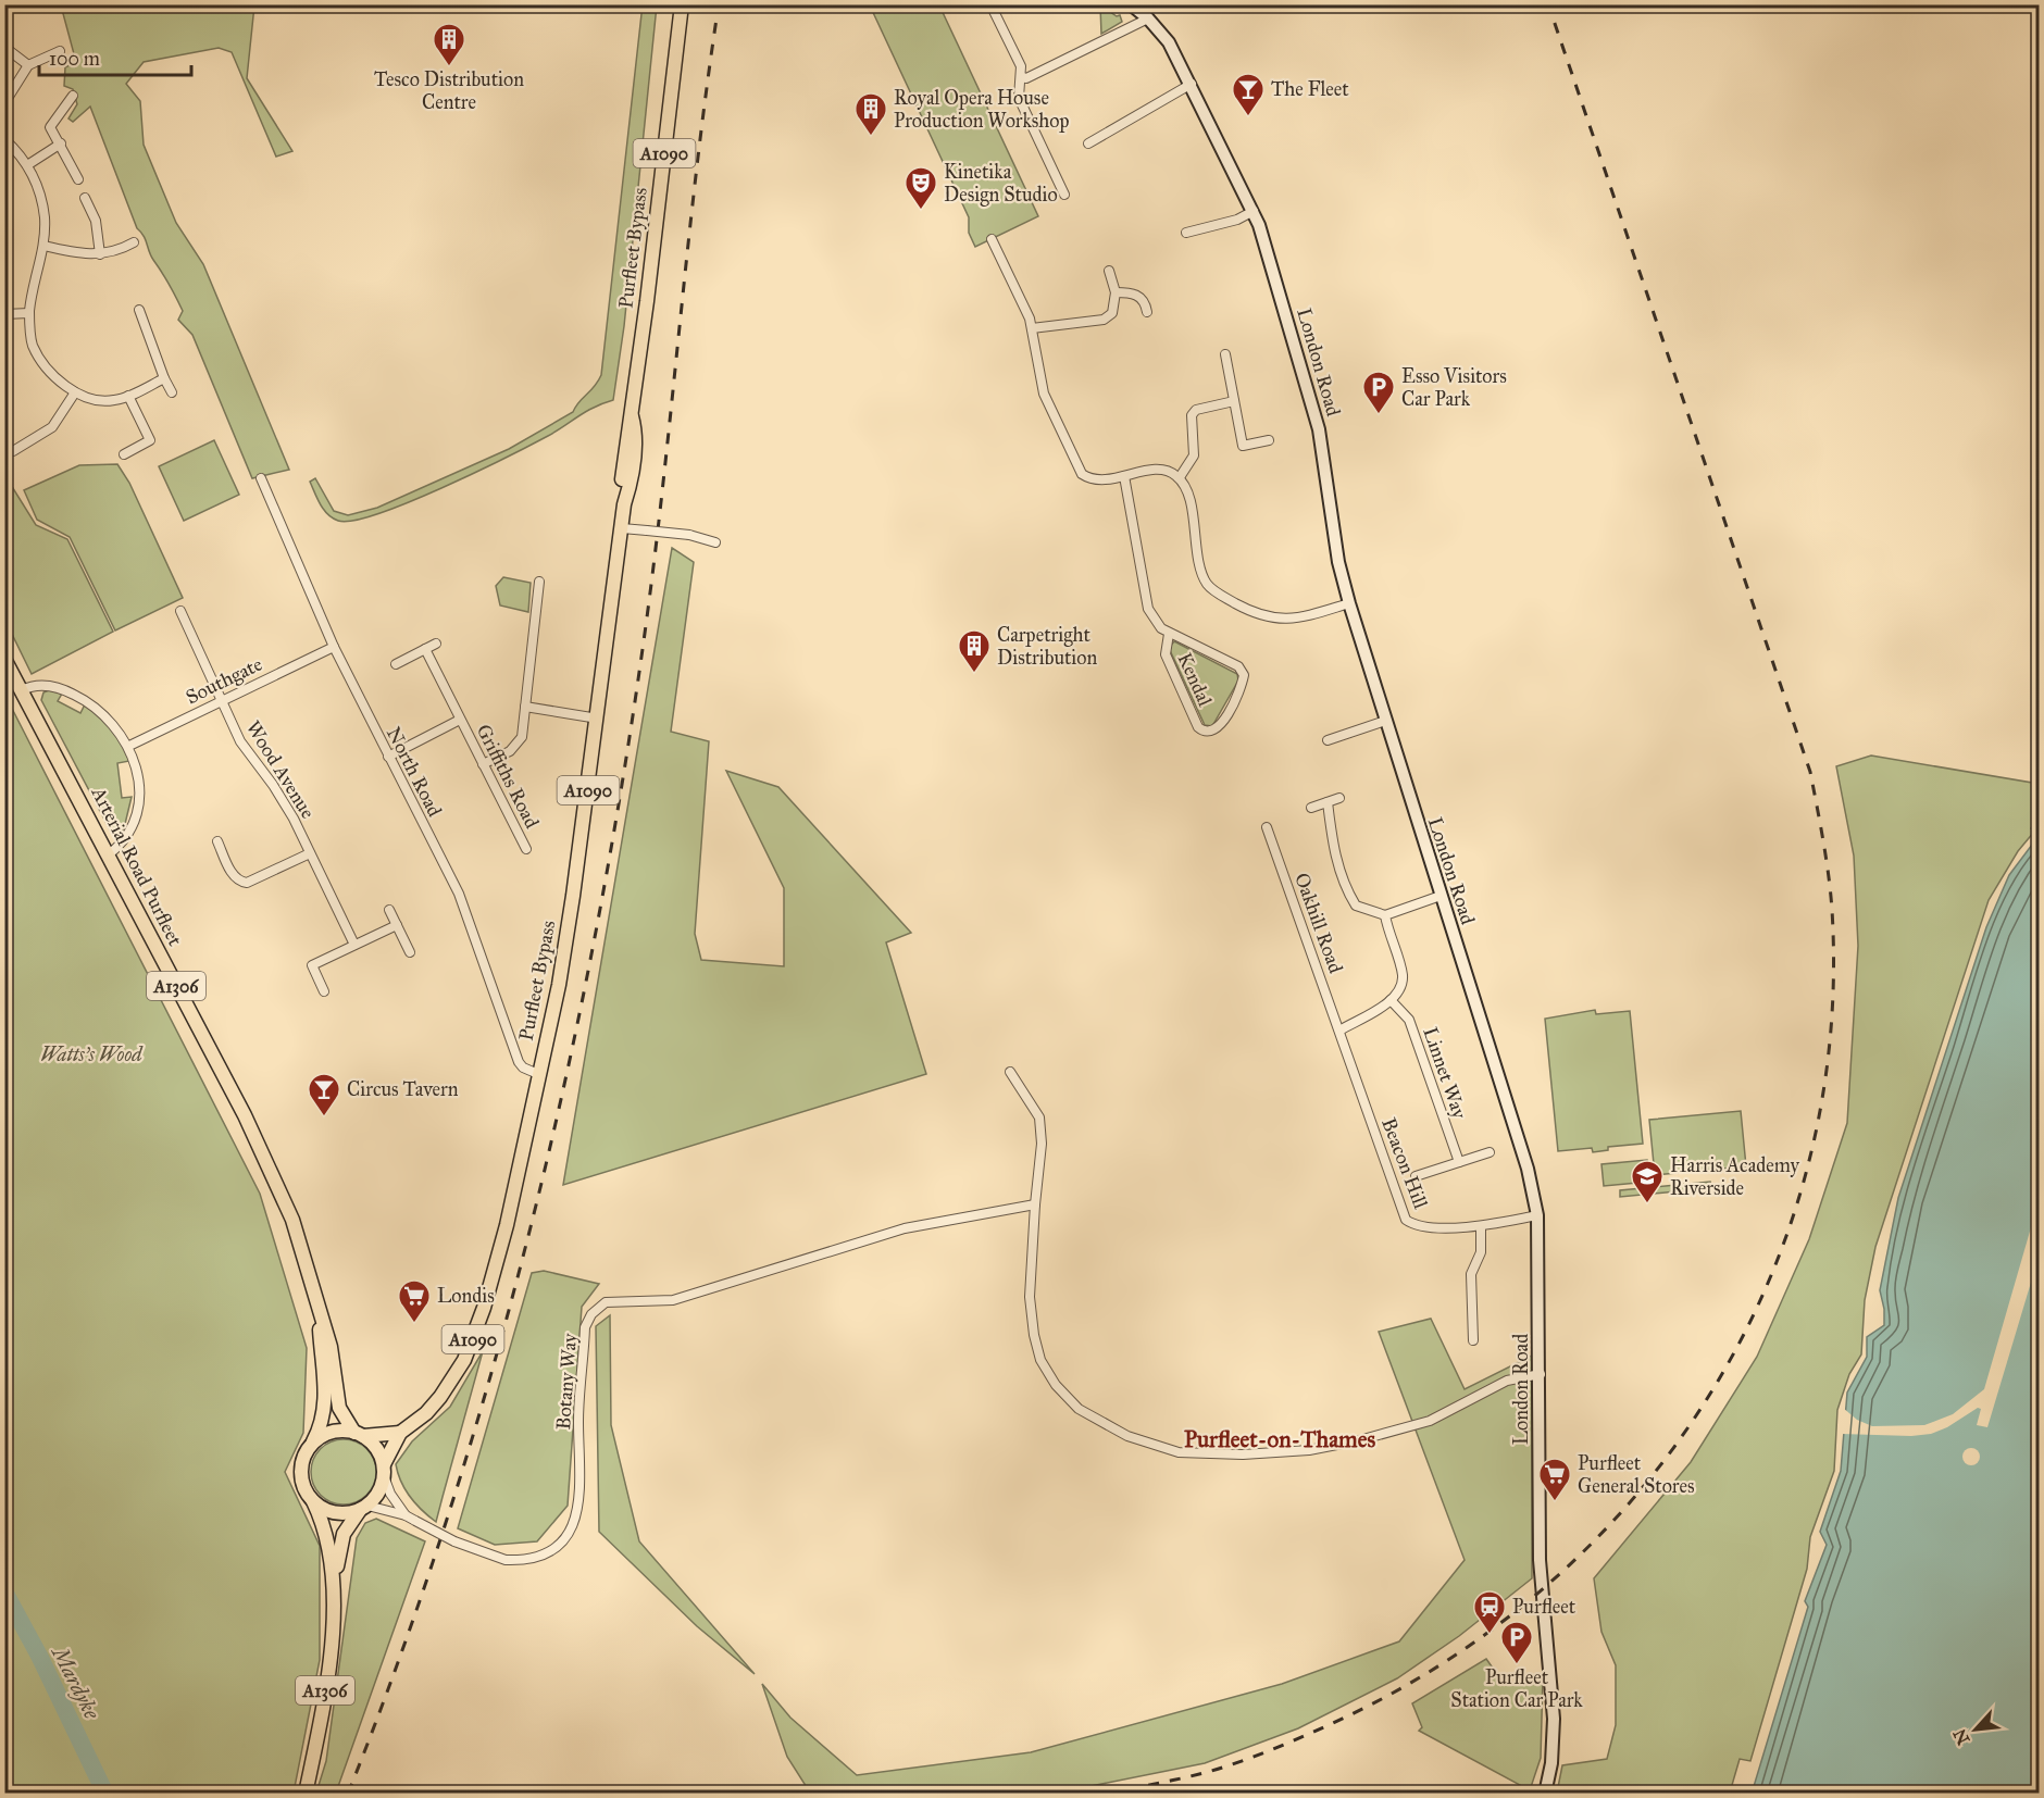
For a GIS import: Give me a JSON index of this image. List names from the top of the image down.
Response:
{
  "streets": {
    "main road": [
      "A1090",
      "Purfleet Bypass",
      "Arterial Road Purfleet",
      "A1306"
    ],
    "street": [
      "London Road",
      "Kendal",
      "Southgate",
      "Wood Avenue",
      "North Road",
      "Griffiths Road",
      "Oakhill Road",
      "Linnet Way",
      "Beacon Hill",
      "Botany Way"
    ]
  },
  "crossings": [
    ["Purfleet Bypass", "North Road"],
    ["Purfleet Bypass", "Arterial Road Purfleet"],
    ["Purfleet Bypass", "A1306"],
    ["Purfleet Bypass", "Botany Way"],
    ["London Road", "Beacon Hill"],
    ["Southgate", "Wood Avenue"],
    ["Southgate", "North Road"],
    ["North Road", "Griffiths Road"],
    ["Arterial Road Purfleet", "A1306"],
    ["Arterial Road Purfleet", "Botany Way"],
    ["Oakhill Road", "Beacon Hill"],
    ["A1306", "Botany Way"]
  ],
  "districts": ["Purfleet-on-Thames"],
  "water": ["Mardyke"],
  "parks": ["Watts's Wood"],
  "places": {
    "building": ["Tesco Distribution Centre", "Royal Opera House Production Workshop", "Carpetright Distribution"],
    "bar": ["The Fleet", "Circus Tavern"],
    "theatre": ["Kinetika Design Studio"],
    "parking": ["Esso Visitors Car Park", "Purfleet Station Car Park"],
    "school or university": ["Harris Academy Riverside"],
    "supermarket": ["Londis", "Purfleet General Stores"],
    "station": ["Purfleet"]
  },
  "scale_bar": "100 m",
  "north": "bottom left"
}
